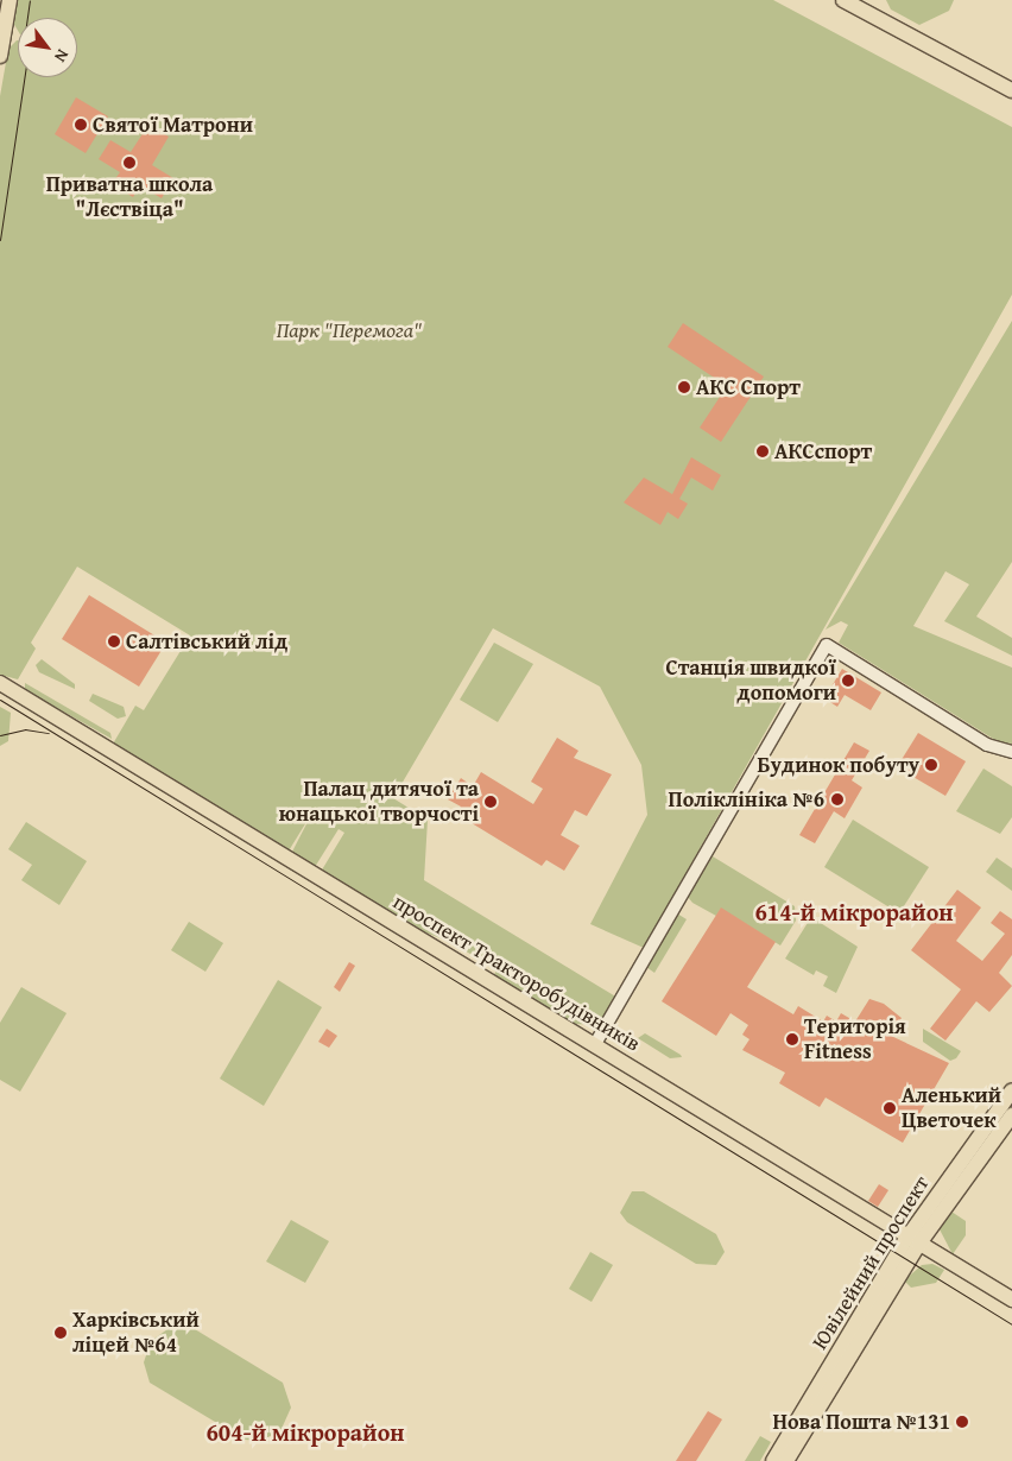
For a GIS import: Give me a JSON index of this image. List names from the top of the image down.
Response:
{
  "streets": {
    "main road": ["проспект Тракторобудівників", "Ювілейний проспект"]
  },
  "crossings": [
    ["проспект Тракторобудівників", "Ювілейний проспект"]
  ],
  "districts": ["614-й мікрорайон", "604-й мікрорайон"],
  "parks": ["Парк \"Перемога\""],
  "places": [
    "Святої Матрони",
    "Приватна школа \"Лєствіца\"",
    "АКС Спорт",
    "АКСспорт",
    "Салтівський лід",
    "Станція швидкої допомоги",
    "Будинок побуту",
    "Поліклініка №6",
    "Палац дитячої та юнацької творчості",
    "Територія Fitness",
    "Аленький Цветочек",
    "Харківський ліцей №64",
    "Нова Пошта №131"
  ],
  "north": "bottom right"
}
